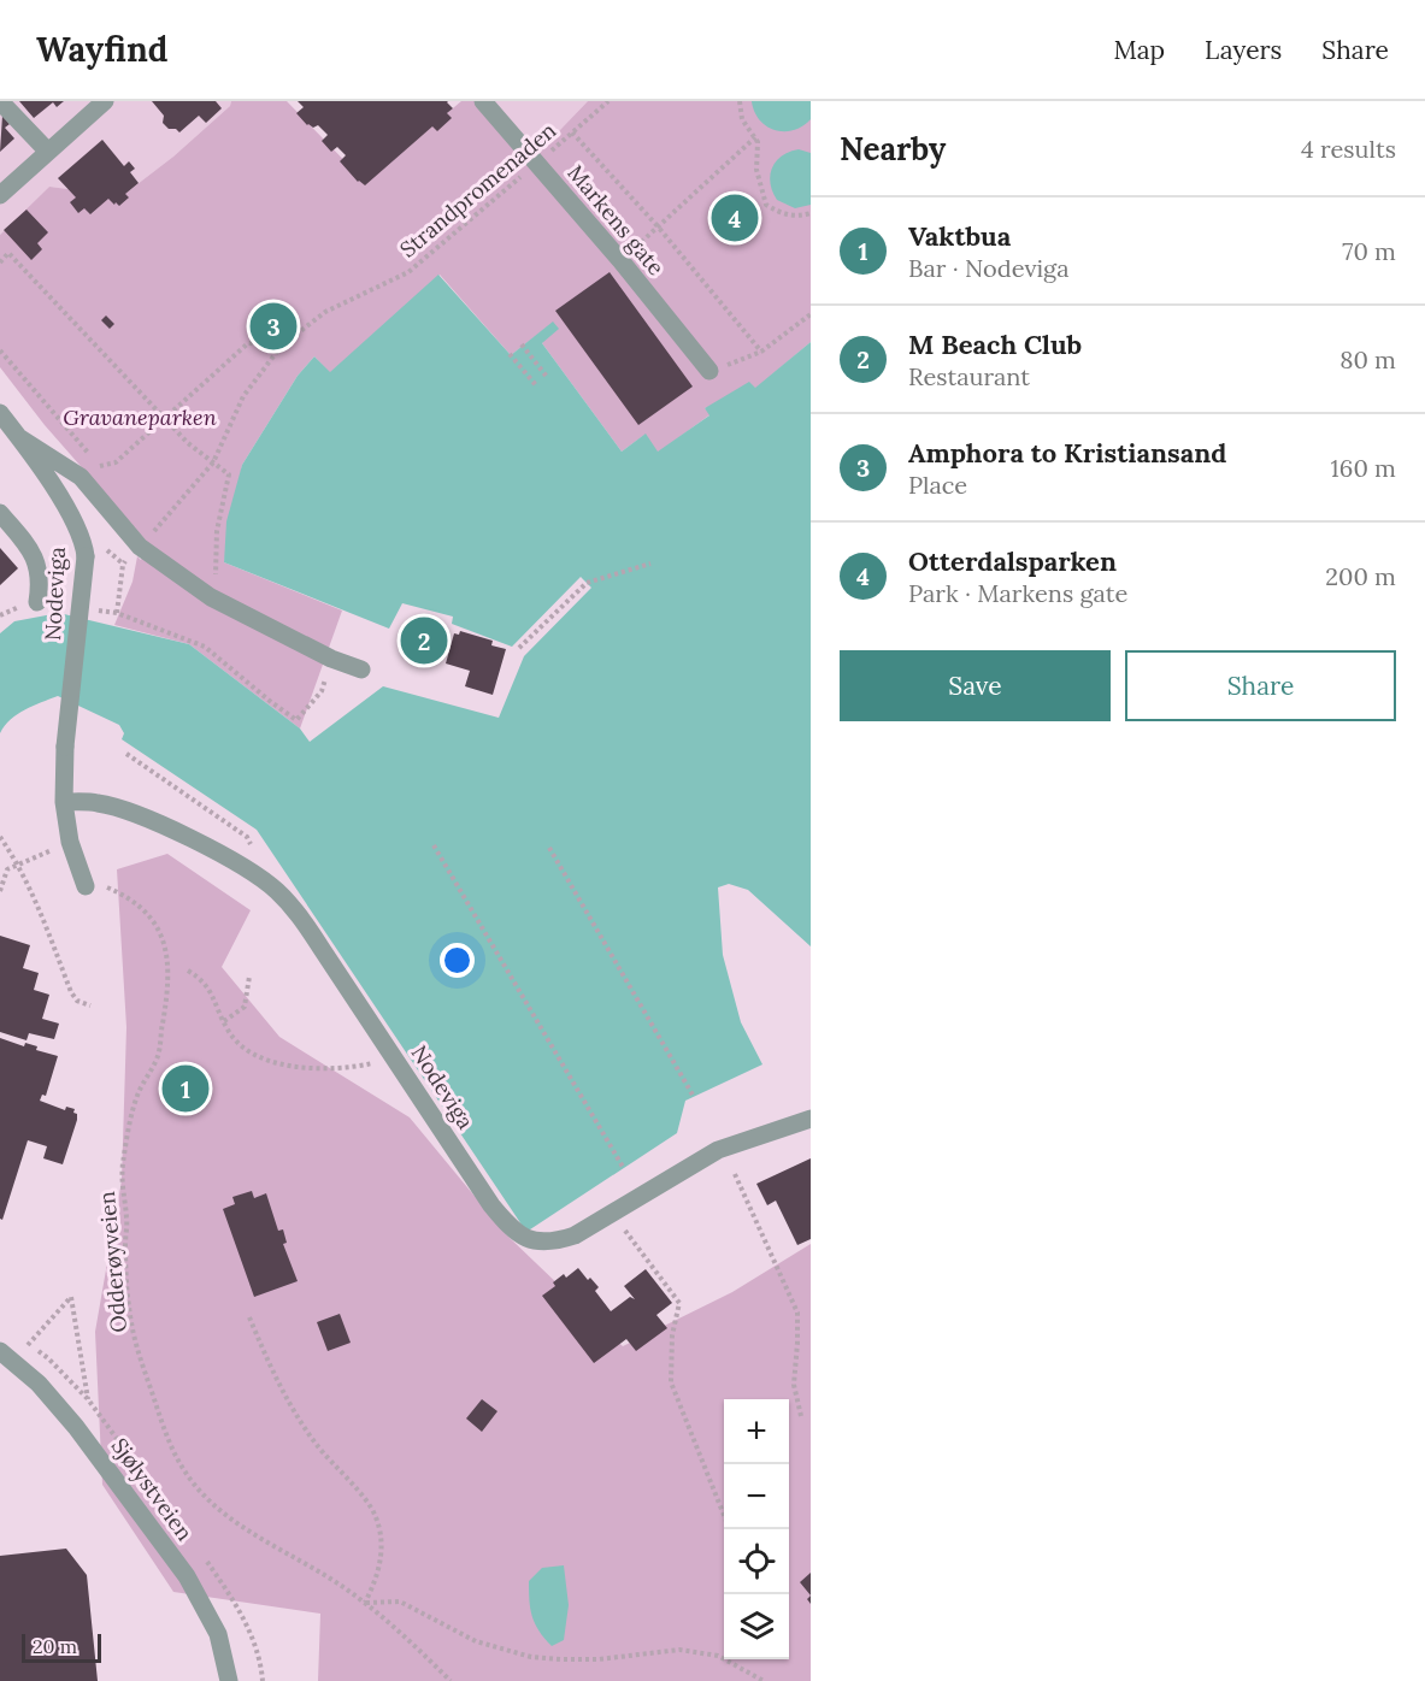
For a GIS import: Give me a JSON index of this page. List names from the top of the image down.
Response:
{
  "streets": {
    "street": ["Markens gate", "Nodeviga", "Sjølystveien"],
    "path": ["Strandpromenaden", "Odderøyveien"]
  },
  "crossings": [
    ["Strandpromenaden", "Markens gate"],
    ["Nodeviga", "Odderøyveien"]
  ],
  "parks": ["Gravaneparken"],
  "scale_bar": "20 m",
  "page": {
    "header": "Wayfind",
    "nav": ["Map", "Layers", "Share"],
    "heading": ["Nearby", "4 results"],
    "pins": [
      "4",
      "3",
      "2",
      "1"
    ],
    "list": [
      {
        "mark": "1",
        "name": "Vaktbua",
        "note": "Bar · Nodeviga",
        "value": "70 m"
      },
      {
        "mark": "2",
        "name": "M Beach Club",
        "note": "Restaurant",
        "value": "80 m"
      },
      {
        "mark": "3",
        "name": "Amphora to Kristiansand",
        "note": "Place",
        "value": "160 m"
      },
      {
        "mark": "4",
        "name": "Otterdalsparken",
        "note": "Park · Markens gate",
        "value": "200 m"
      }
    ],
    "buttons": ["Save", "Share"],
    "map_buttons": ["+", "−"],
    "scale": "20 m"
  }
}
